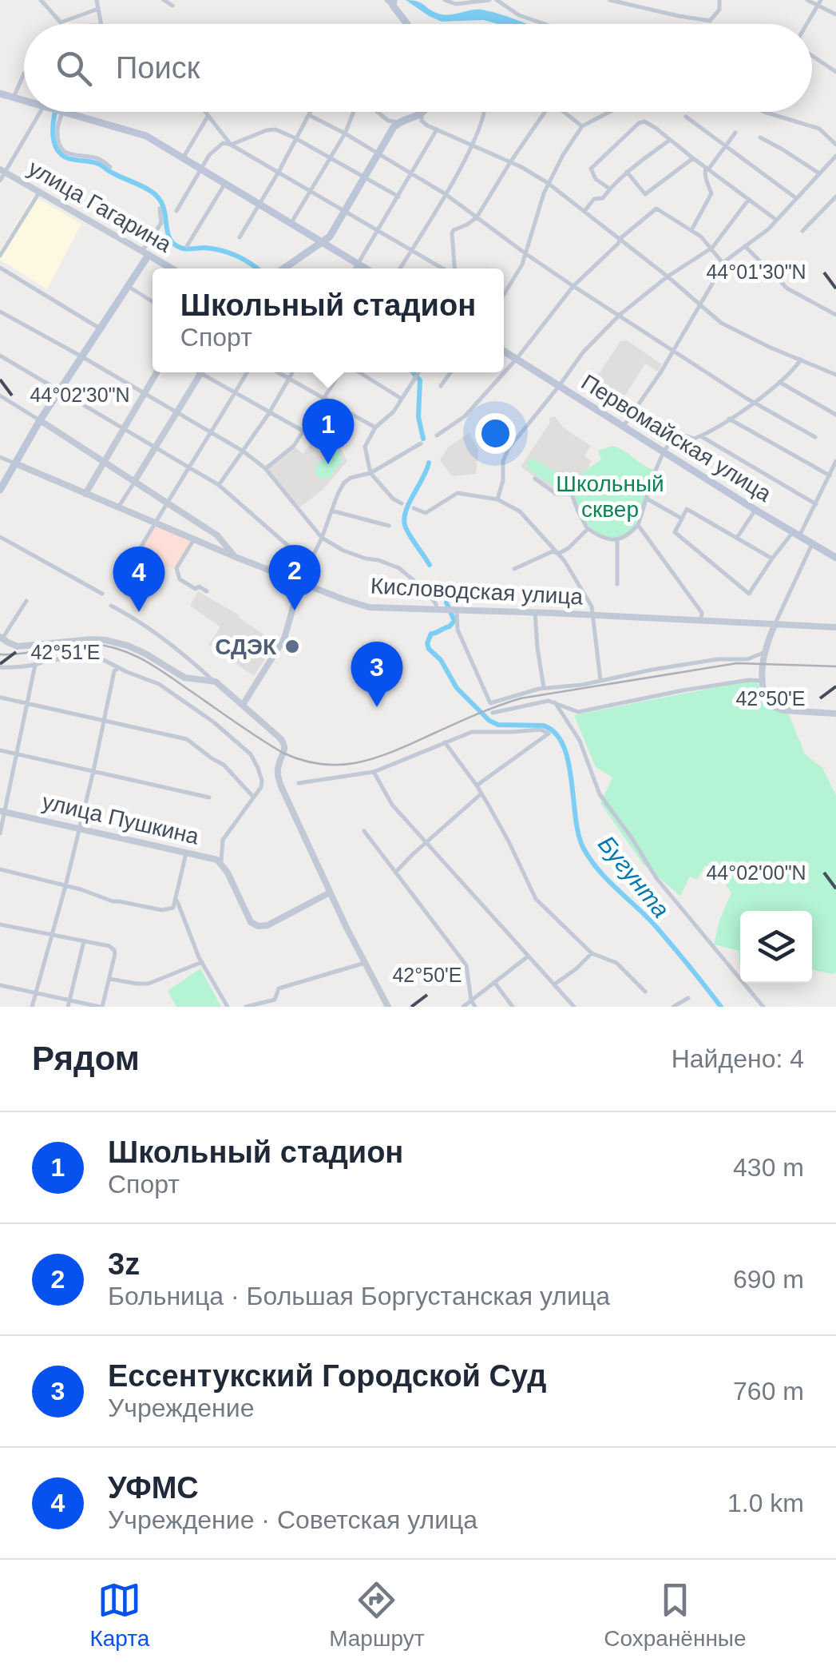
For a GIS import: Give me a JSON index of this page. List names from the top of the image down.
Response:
{
  "streets": {
    "main road": ["улица Гагарина", "Первомайская улица"],
    "street": ["Кисловодская улица", "улица Пушкина"]
  },
  "water": ["Бугунта"],
  "parks": ["Школьный сквер"],
  "places": ["СДЭК"],
  "page": {
    "search": "Поиск",
    "popup": ["Школьный стадион", "Спорт"],
    "pins": [
      "1",
      "2",
      "4",
      "3"
    ],
    "heading": ["Рядом", "Найдено: 4"],
    "list": [
      {
        "mark": "1",
        "name": "Школьный стадион",
        "note": "Спорт",
        "value": "430 m"
      },
      {
        "mark": "2",
        "name": "3z",
        "note": "Больница · Большая Боргустанская улица",
        "value": "690 m"
      },
      {
        "mark": "3",
        "name": "Ессентукский Городской Суд",
        "note": "Учреждение",
        "value": "760 m"
      },
      {
        "mark": "4",
        "name": "УФМС",
        "note": "Учреждение · Советская улица",
        "value": "1.0 km"
      }
    ],
    "nav": ["Карта", "Маршрут", "Сохранённые"]
  },
  "coordinates": [
    "44°01'30\"N",
    "44°02'30\"N",
    "42°51'E",
    "42°50'E",
    "44°02'00\"N"
  ]
}
